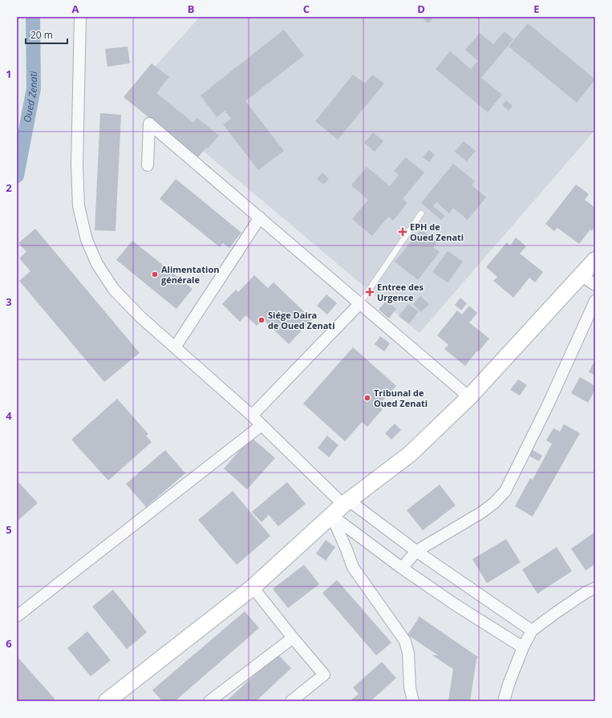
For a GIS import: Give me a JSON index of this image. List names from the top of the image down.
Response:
{
  "water": ["Oued Zenati"],
  "places": {
    "health": ["EPH de Oued Zenati", "Entree des Urgence"],
    "other": ["Alimentation générale", "Siége Daira de Oued Zenati", "Tribunal de Oued Zenati"]
  },
  "scale_bar": "20 m",
  "grid": {
    "columns": [
      "A",
      "B",
      "C",
      "D",
      "E"
    ],
    "rows": [
      "1",
      "2",
      "3",
      "4",
      "5",
      "6"
    ]
  }
}
